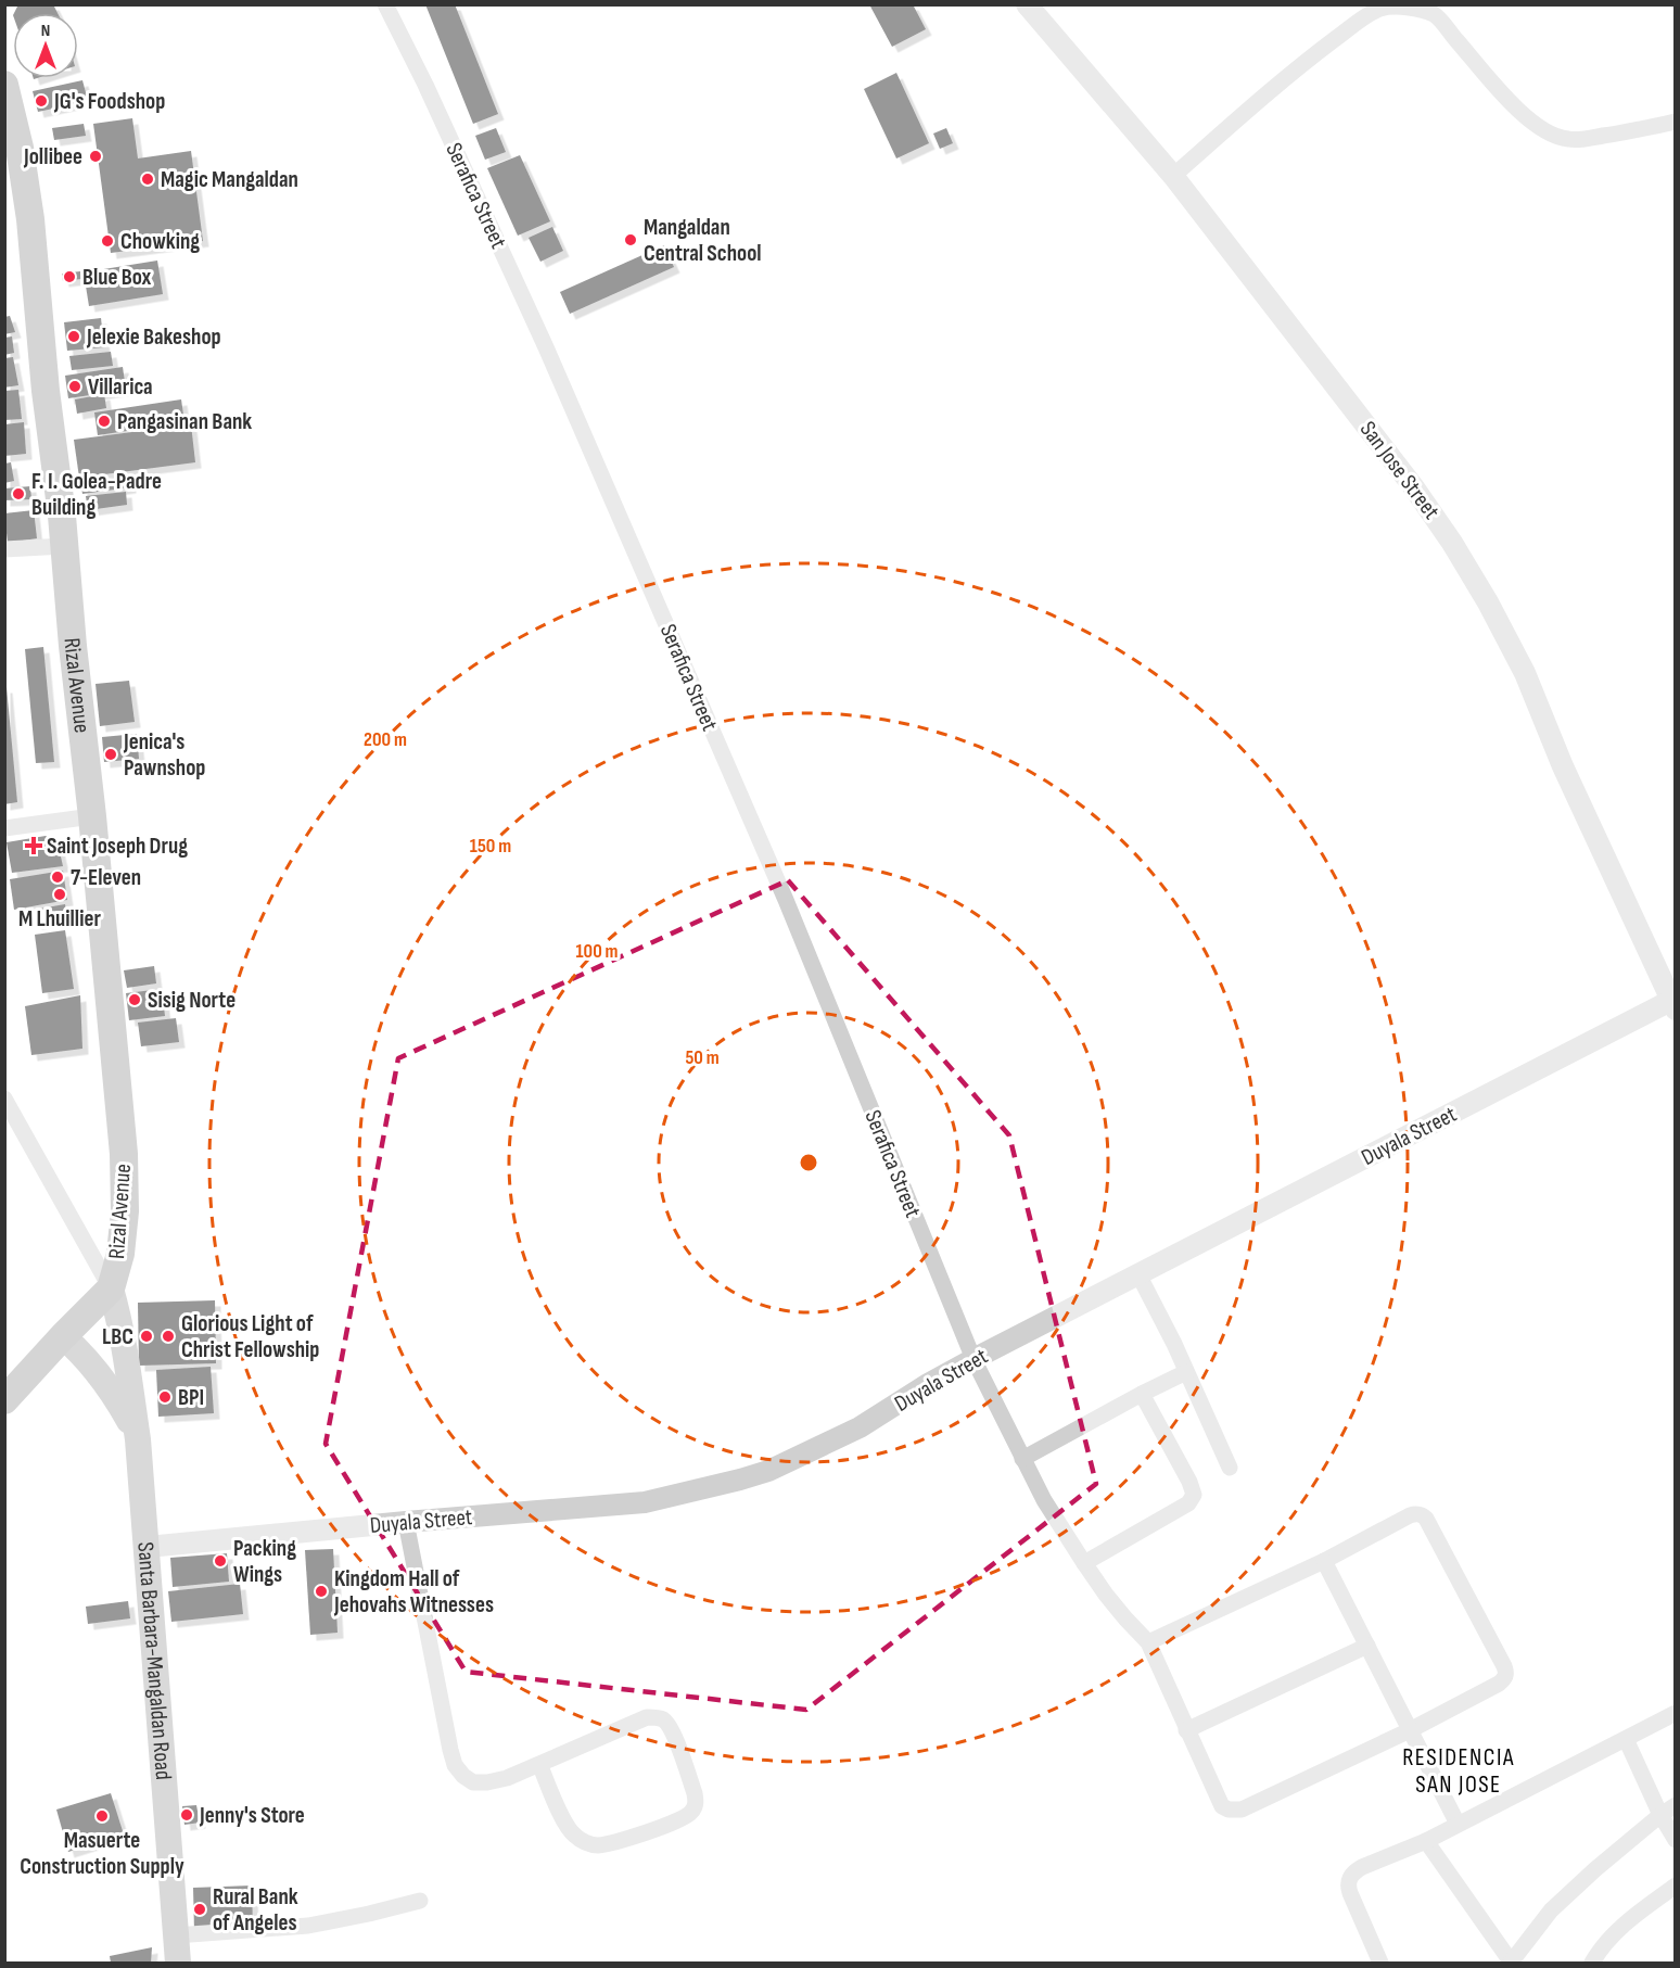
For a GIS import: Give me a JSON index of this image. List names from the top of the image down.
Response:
{
  "streets": {
    "highway": ["Rizal Avenue"],
    "main road": ["Santa Barbara-Mangaldan Road"],
    "street": ["Serafica Street", "San Jose Street", "Duyala Street"]
  },
  "crossings": [
    ["Serafica Street", "Duyala Street"],
    ["San Jose Street", "Duyala Street"],
    ["Rizal Avenue", "Santa Barbara-Mangaldan Road"],
    ["Duyala Street", "Santa Barbara-Mangaldan Road"]
  ],
  "districts": ["RESIDENCIA SAN JOSE"],
  "places": {
    "other": [
      "JG's Foodshop",
      "Jollibee",
      "Magic Mangaldan",
      "Mangaldan Central School",
      "Chowking",
      "Blue Box",
      "Jelexie Bakeshop",
      "Villarica",
      "Pangasinan Bank",
      "F. I. Golea-Padre Building",
      "Jenica's Pawnshop",
      "7-Eleven",
      "M Lhuillier",
      "Sisig Norte",
      "LBC",
      "Glorious Light of Christ Fellowship",
      "BPI",
      "Packing Wings",
      "Kingdom Hall of Jehovahs Witnesses",
      "Jenny's Store",
      "Masuerte Construction Supply",
      "Rural Bank of Angeles"
    ],
    "health": ["Saint Joseph Drug"]
  },
  "north": "top",
  "rings": [
    "200 m",
    "150 m",
    "100 m",
    "50 m"
  ]
}
